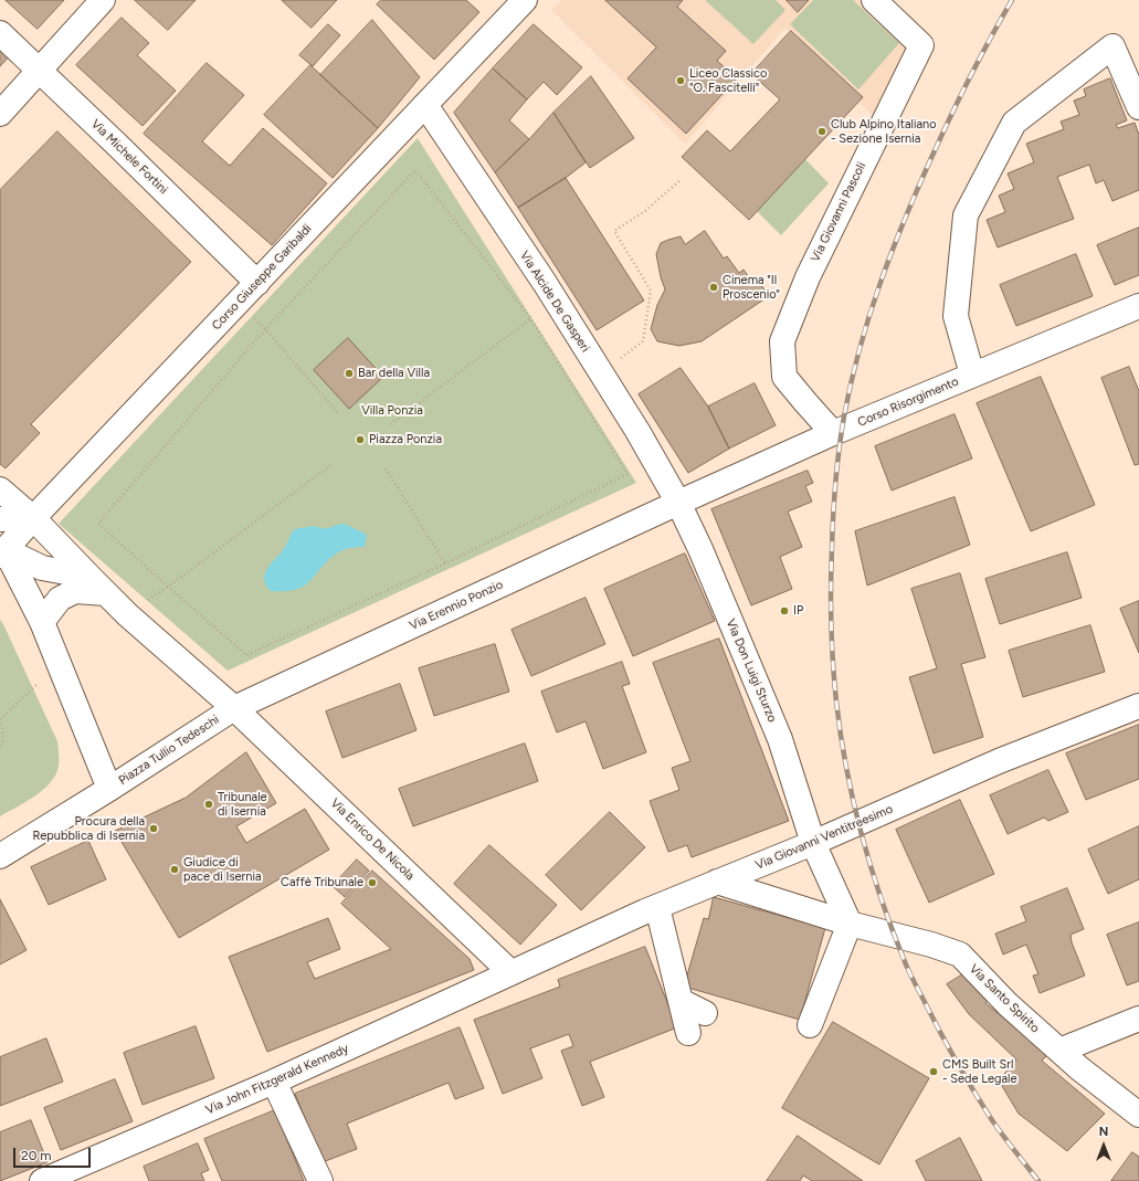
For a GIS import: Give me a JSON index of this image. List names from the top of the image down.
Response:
{
  "streets": {
    "street": [
      "Via Michele Fortini",
      "Via Giovanni Pascoli",
      "Corso Giuseppe Garibaldi",
      "Via Alcide De Gasperi",
      "Corso Risorgimento",
      "Via Erennio Ponzio",
      "Via Don Luigi Sturzo",
      "Piazza Tullio Tedeschi",
      "Via Giovanni Ventitreesimo",
      "Via Enrico De Nicola",
      "Via Santo Spirito",
      "Via John Fitzgerald Kennedy"
    ]
  },
  "crossings": [
    ["Via Michele Fortini", "Corso Giuseppe Garibaldi"],
    ["Via Giovanni Pascoli", "Corso Risorgimento"],
    ["Corso Giuseppe Garibaldi", "Via Alcide De Gasperi"],
    ["Corso Giuseppe Garibaldi", "Piazza Tullio Tedeschi"],
    ["Via Alcide De Gasperi", "Corso Risorgimento"],
    ["Via Alcide De Gasperi", "Via Erennio Ponzio"],
    ["Via Alcide De Gasperi", "Via Don Luigi Sturzo"],
    ["Corso Risorgimento", "Via Erennio Ponzio"],
    ["Corso Risorgimento", "Via Don Luigi Sturzo"],
    ["Via Erennio Ponzio", "Via Don Luigi Sturzo"],
    ["Via Erennio Ponzio", "Piazza Tullio Tedeschi"],
    ["Via Erennio Ponzio", "Via Enrico De Nicola"],
    ["Via Don Luigi Sturzo", "Via Giovanni Ventitreesimo"],
    ["Piazza Tullio Tedeschi", "Via Enrico De Nicola"],
    ["Via Giovanni Ventitreesimo", "Via Enrico De Nicola"],
    ["Via Giovanni Ventitreesimo", "Via Santo Spirito"],
    ["Via Giovanni Ventitreesimo", "Via John Fitzgerald Kennedy"],
    ["Via Enrico De Nicola", "Via John Fitzgerald Kennedy"]
  ],
  "parks": ["Villa Ponzia"],
  "places": [
    "Liceo Classico \"O. Fascitelli\"",
    "Club Alpino Italiano - Sezione Isernia",
    "Cinema \"Il Proscenio\"",
    "Bar della Villa",
    "Piazza Ponzia",
    "IP",
    "Tribunale di Isernia",
    "Procura della Repubblica di Isernia",
    "Giudice di pace di Isernia",
    "Caffè Tribunale",
    "CMS Built Srl - Sede Legale"
  ],
  "scale_bar": "20 m",
  "north": "top"
}
